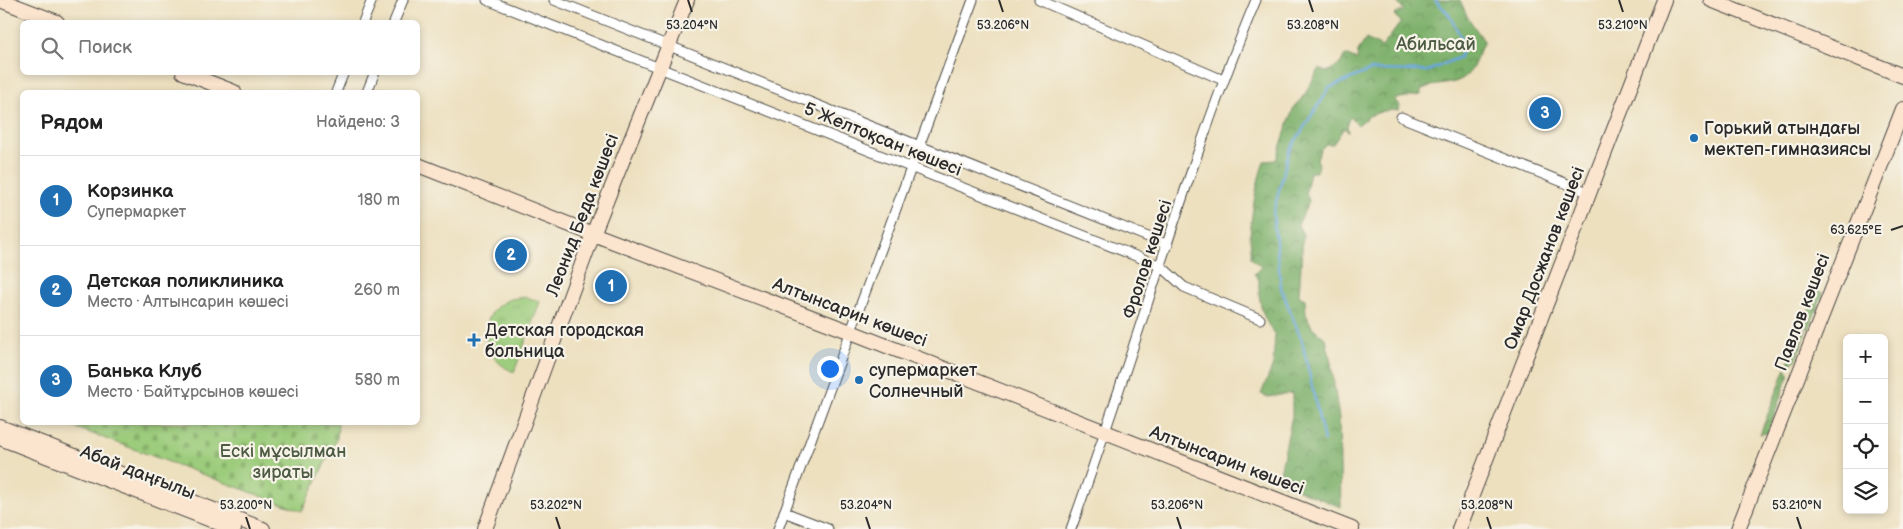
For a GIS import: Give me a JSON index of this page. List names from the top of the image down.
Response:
{
  "streets": {
    "street": [
      "5 Желтоқсан көшесі",
      "Леонид Беда көшесі",
      "Омар Досжанов көшесі",
      "Фролов көшесі",
      "Алтынсарин көшесі",
      "Павлов көшесі",
      "Абай даңғылы"
    ]
  },
  "crossings": [
    ["5 Желтоқсан көшесі", "Леонид Беда көшесі"],
    ["5 Желтоқсан көшесі", "Фролов көшесі"],
    ["Леонид Беда көшесі", "Алтынсарин көшесі"],
    ["Фролов көшесі", "Алтынсарин көшесі"]
  ],
  "parks": ["Абильсай", "Ескі мұсылман зираты"],
  "places": {
    "other": ["Горький атындағы мектеп-гимназиясы", "супермаркет Солнечный"],
    "health": ["Детская городская больница"]
  },
  "page": {
    "search": "Поиск",
    "heading": ["Рядом", "Найдено: 3"],
    "pins": ["3", "2", "1"],
    "list": [
      {
        "mark": "1",
        "name": "Корзинка",
        "note": "Супермаркет",
        "value": "180 m"
      },
      {
        "mark": "2",
        "name": "Детская поликлиника",
        "note": "Место · Алтынсарин көшесі",
        "value": "260 m"
      },
      {
        "mark": "3",
        "name": "Банька Клуб",
        "note": "Место · Байтұрсынов көшесі",
        "value": "580 m"
      }
    ],
    "map_buttons": ["+", "−"]
  },
  "coordinates": [
    "53.204°N",
    "53.208°N",
    "53.210°N",
    "53.206°N",
    "63.625°E",
    "53.200°N",
    "53.202°N"
  ]
}
